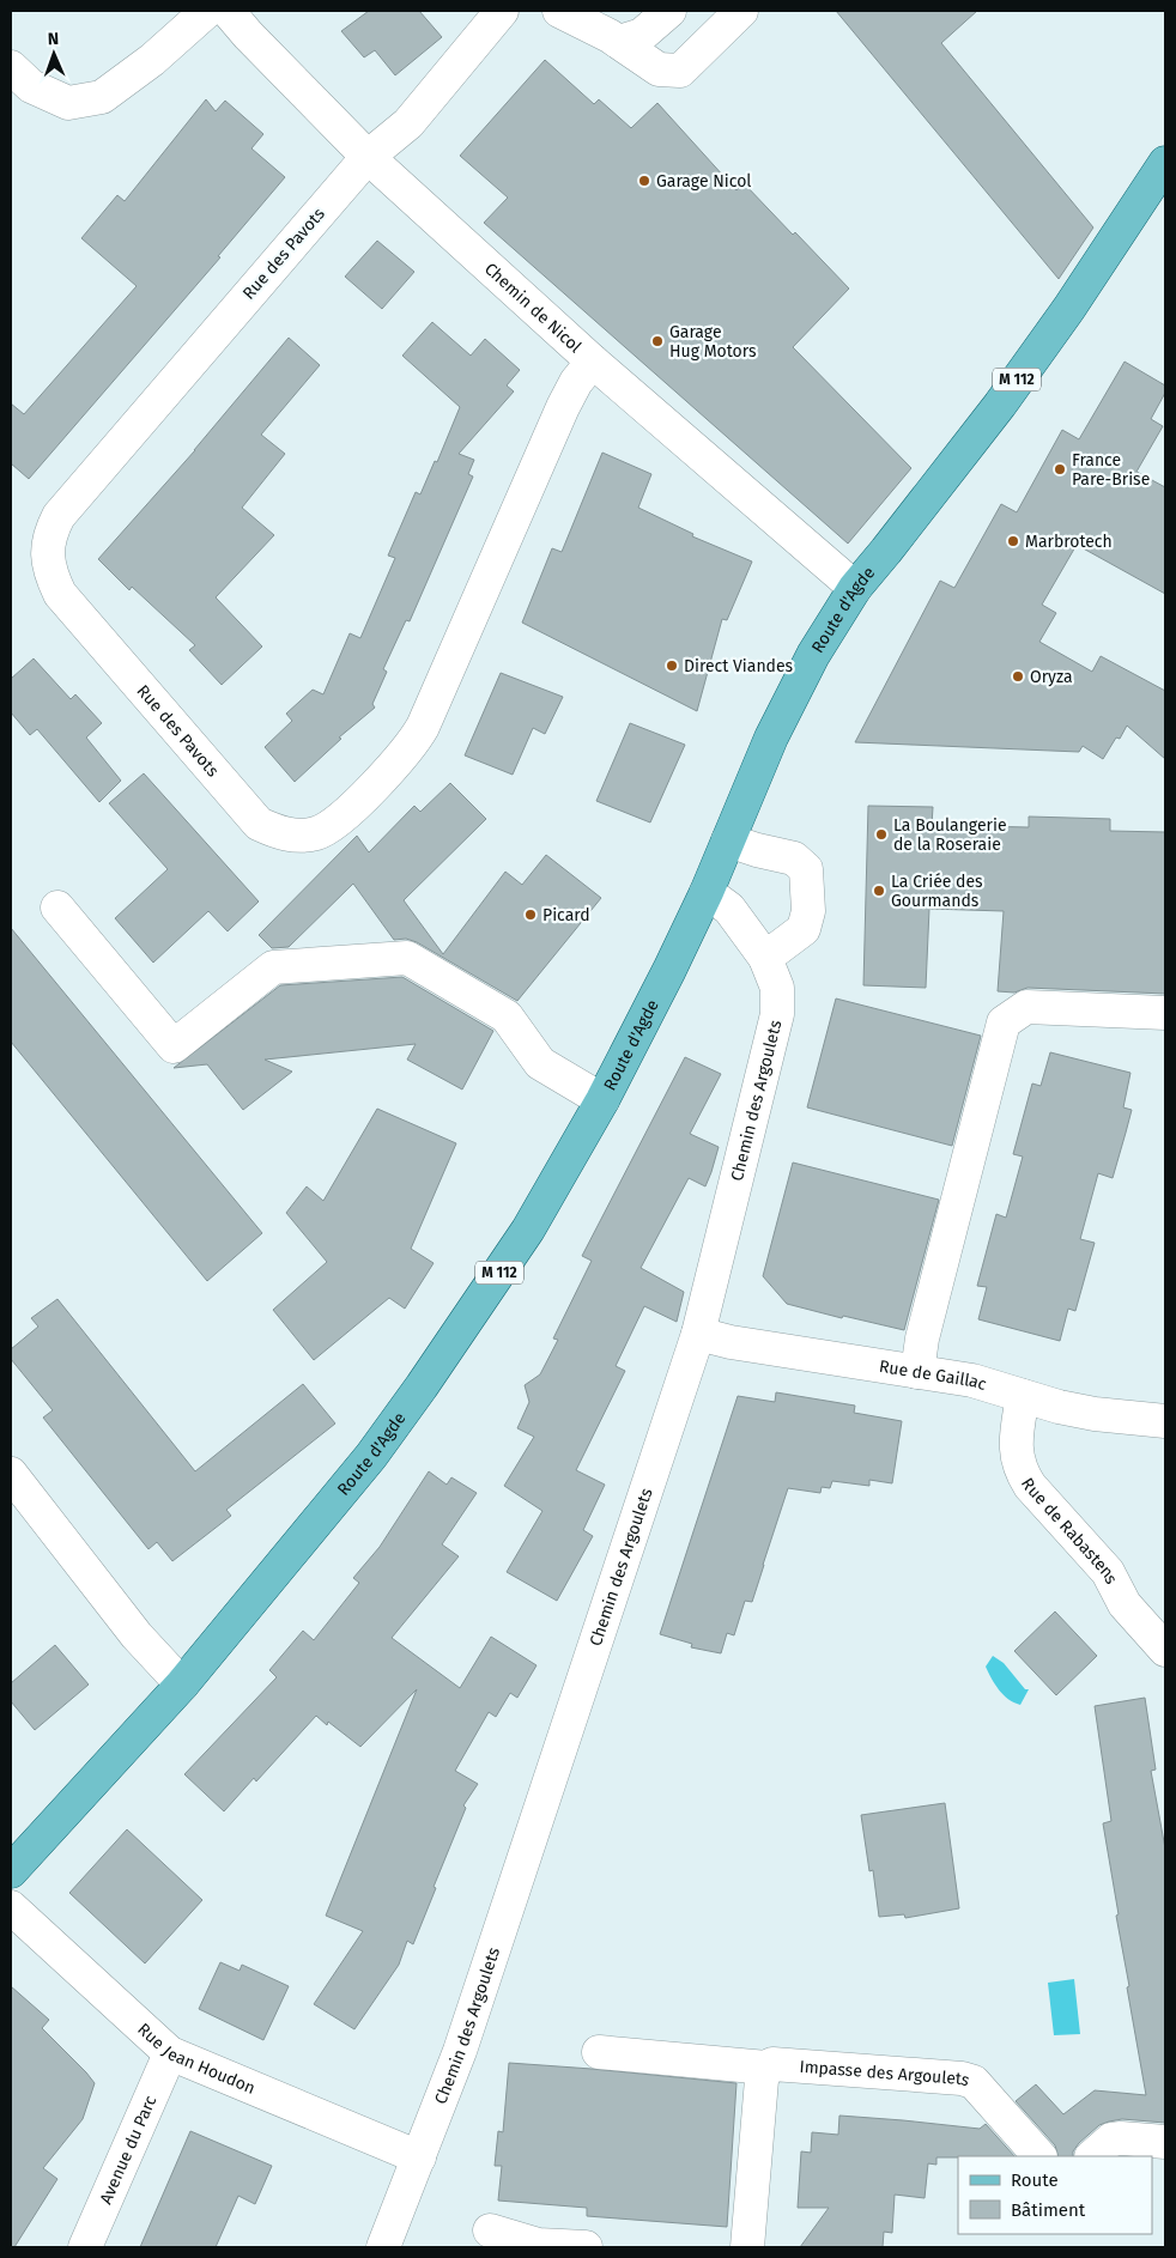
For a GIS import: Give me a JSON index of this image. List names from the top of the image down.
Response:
{
  "streets": {
    "main road": ["M 112", "Route d'Agde"],
    "street": [
      "Rue des Pavots",
      "Chemin de Nicol",
      "Chemin des Argoulets",
      "Rue de Gaillac",
      "Rue de Rabastens",
      "Rue Jean Houdon",
      "Impasse des Argoulets",
      "Avenue du Parc"
    ]
  },
  "crossings": [
    ["Rue des Pavots", "Chemin de Nicol"],
    ["Chemin de Nicol", "Route d'Agde"],
    ["Route d'Agde", "Chemin des Argoulets"],
    ["Chemin des Argoulets", "Rue de Gaillac"],
    ["Chemin des Argoulets", "Rue Jean Houdon"],
    ["Rue de Gaillac", "Rue de Rabastens"],
    ["Rue Jean Houdon", "Avenue du Parc"]
  ],
  "places": [
    "Garage Nicol",
    "Garage Hug Motors",
    "France Pare-Brise",
    "Marbrotech",
    "Direct Viandes",
    "Oryza",
    "La Boulangerie de la Roseraie",
    "La Criée des Gourmands",
    "Picard"
  ],
  "legend": ["Route", "Bâtiment"],
  "north": "top"
}
